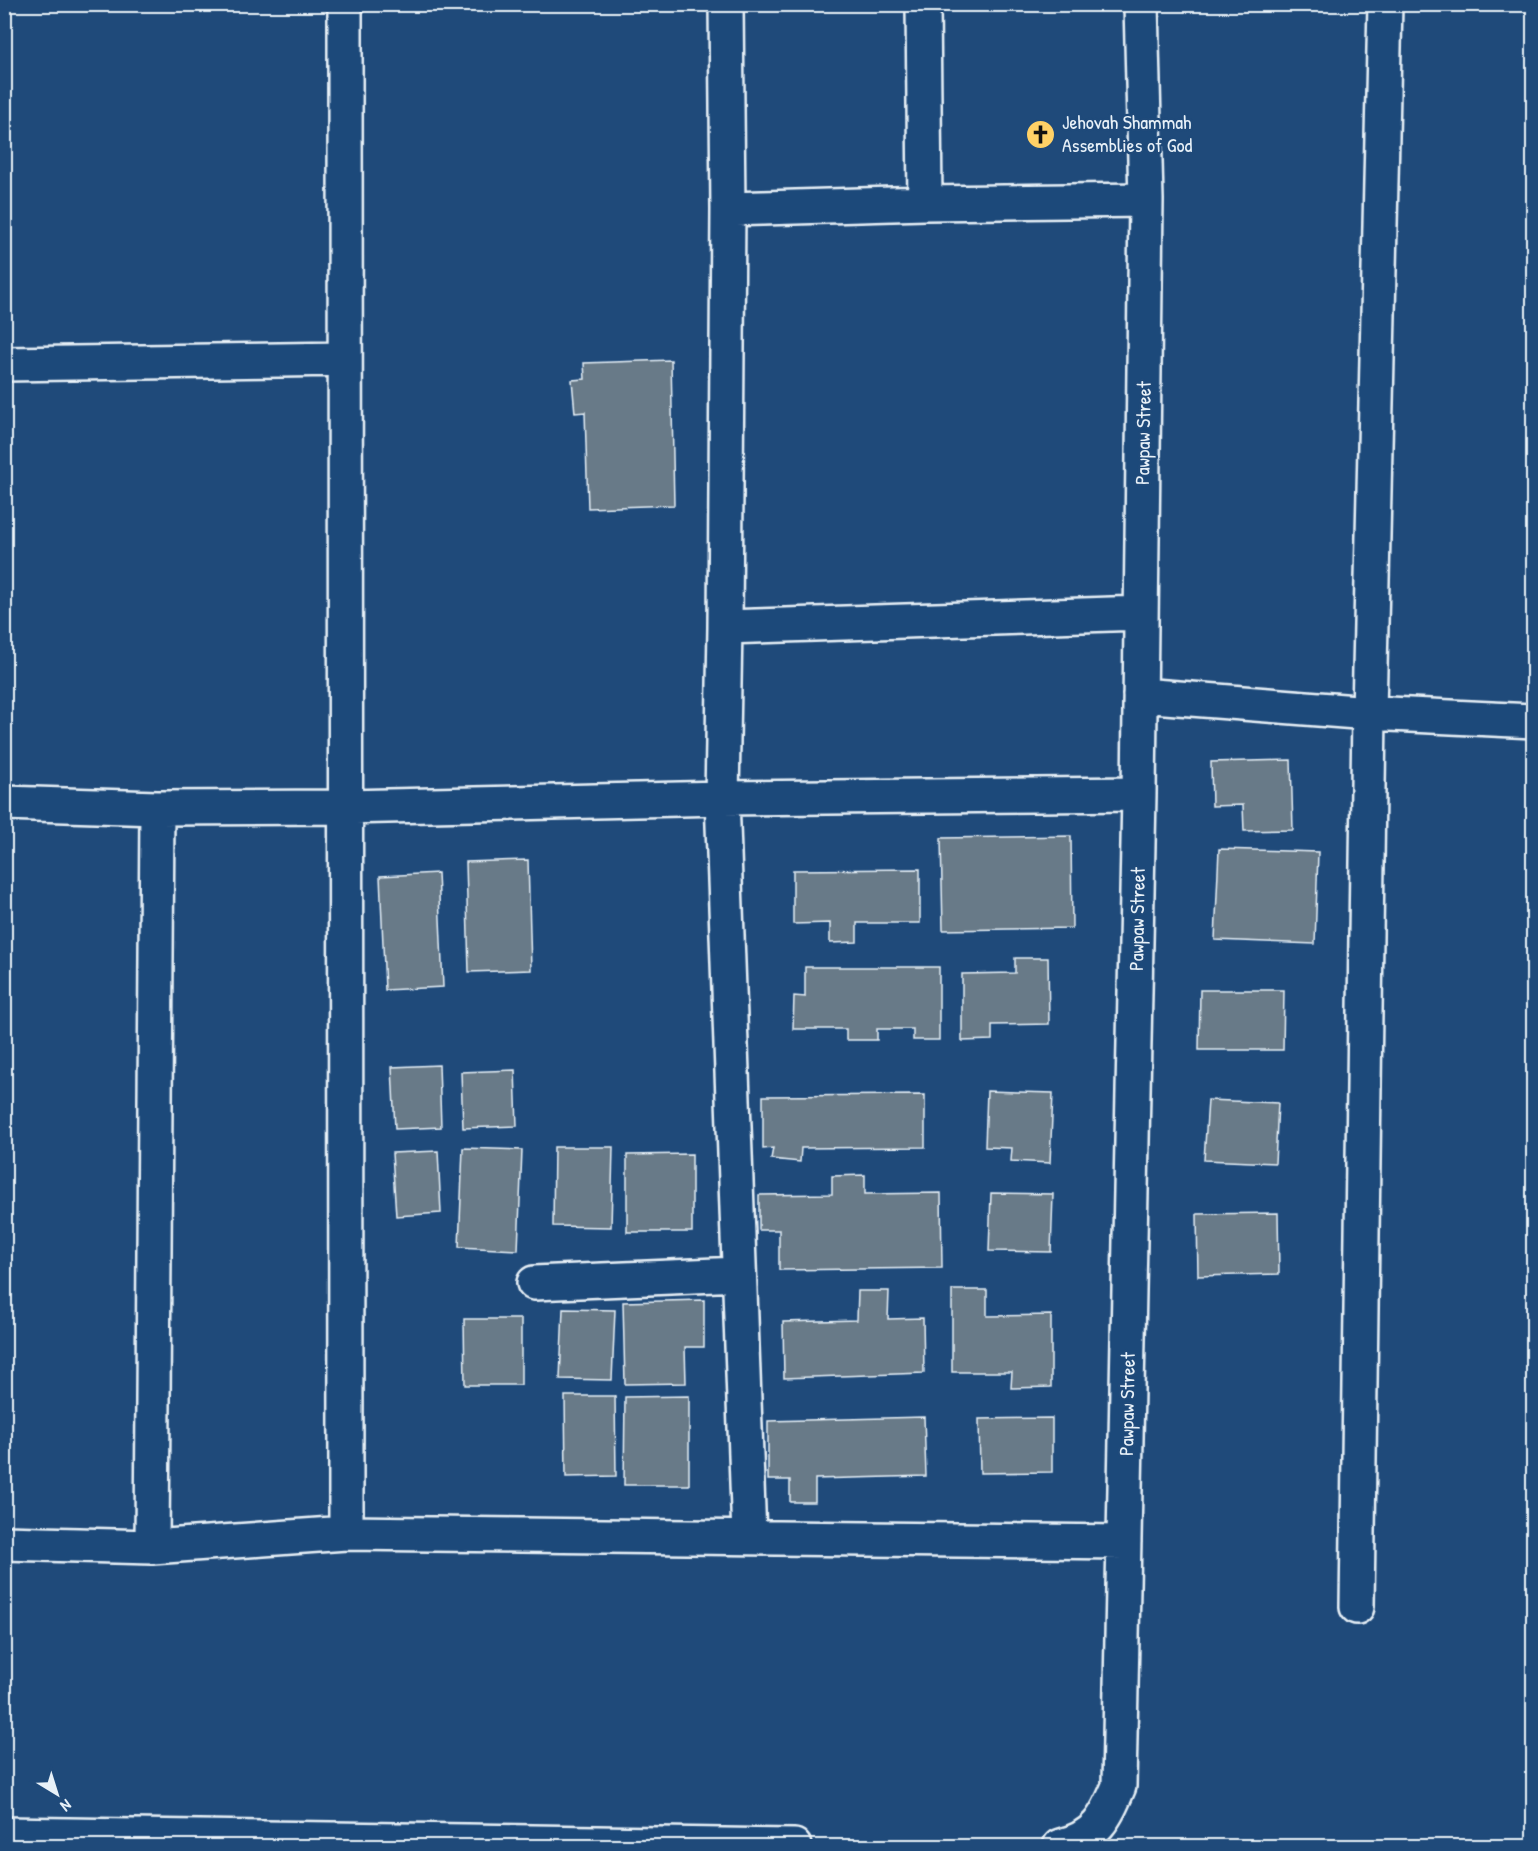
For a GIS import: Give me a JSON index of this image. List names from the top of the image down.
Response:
{
  "streets": {
    "street": ["Pawpaw Street"]
  },
  "places": {
    "church": ["Jehovah Shammah Assemblies of God"]
  },
  "north": "bottom right"
}
